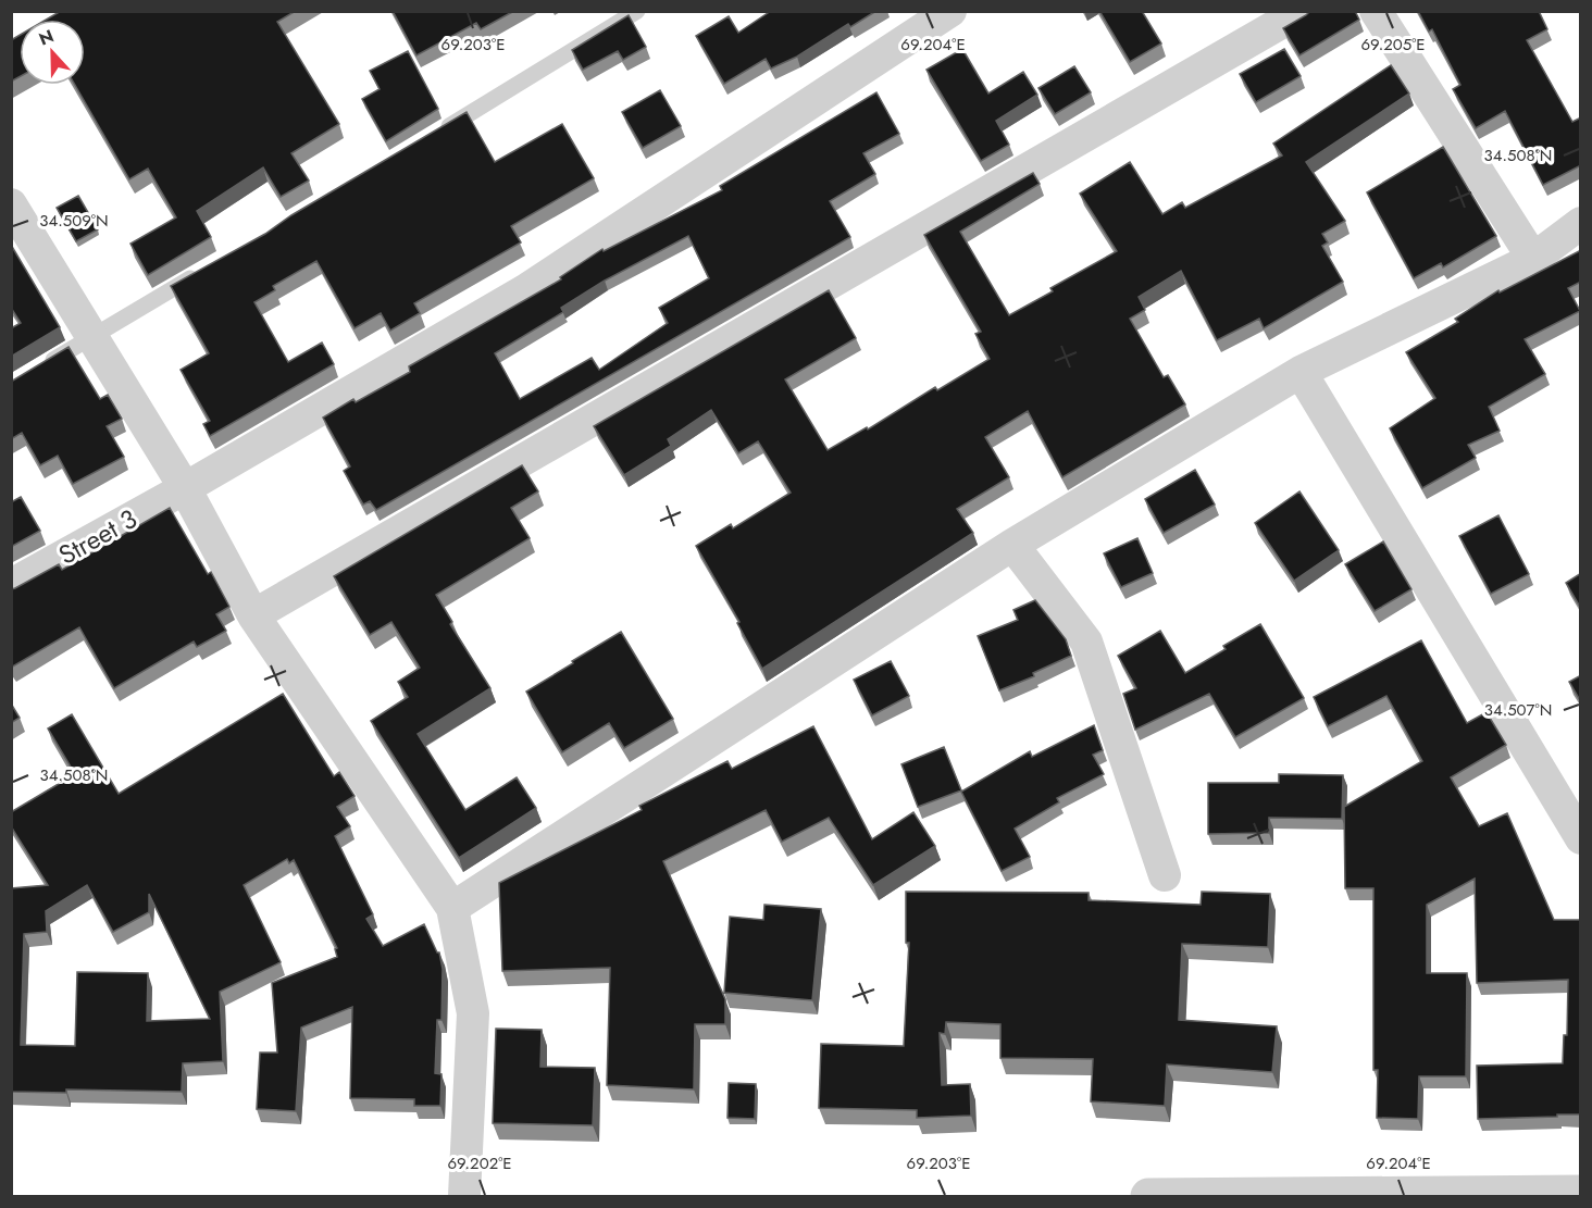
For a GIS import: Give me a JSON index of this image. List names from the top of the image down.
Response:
{
  "streets": {
    "street": ["Street 3"]
  },
  "north": "top",
  "coordinates": [
    "69.203°E",
    "69.204°E",
    "69.205°E",
    "34.508°N",
    "34.509°N",
    "34.507°N",
    "69.202°E"
  ]
}
